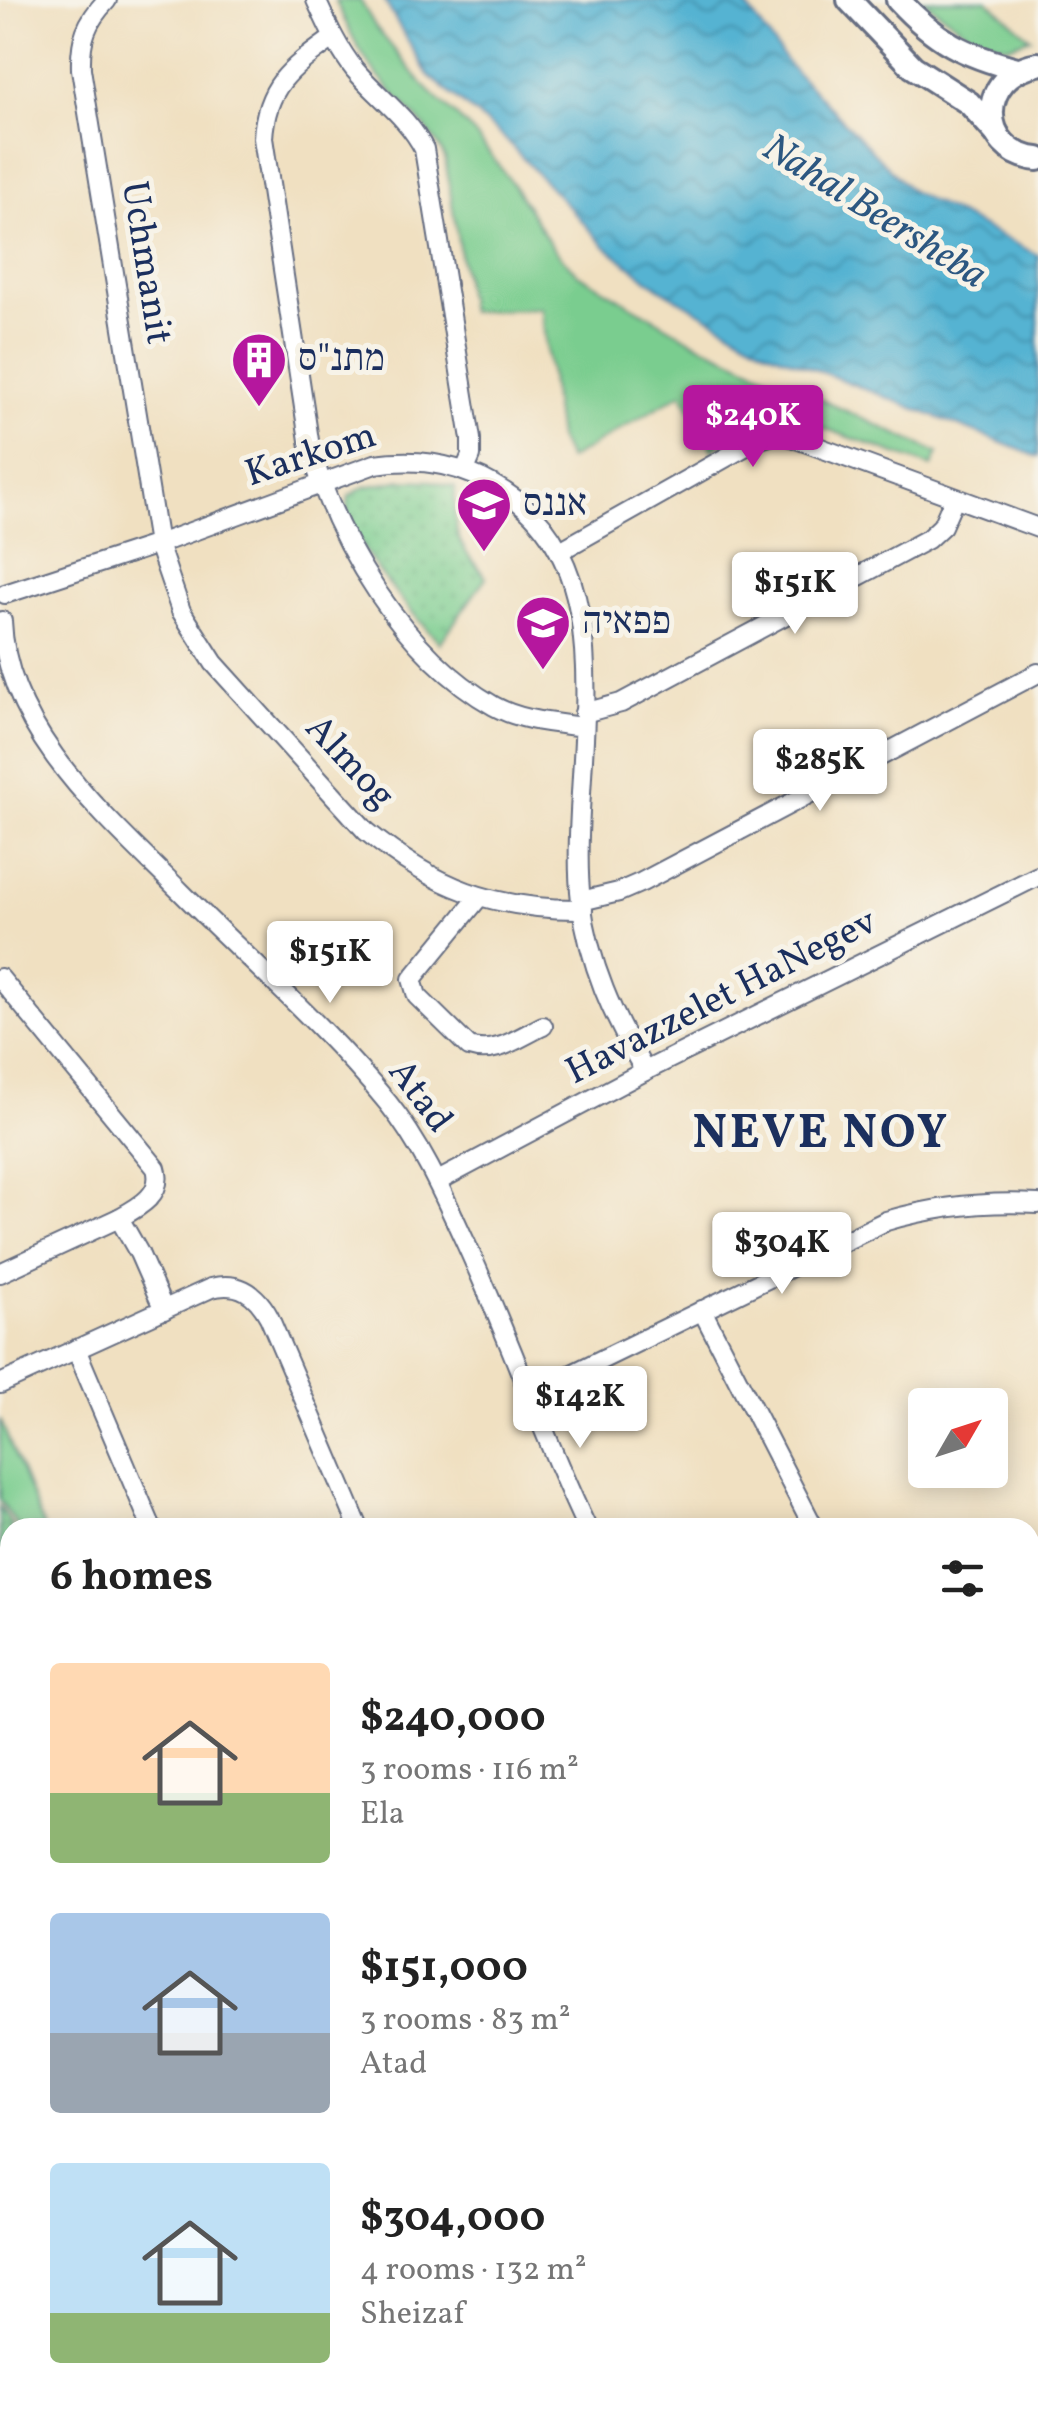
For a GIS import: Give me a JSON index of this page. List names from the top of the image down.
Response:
{
  "streets": {
    "street": [
      "Uchmanit",
      "Karkom",
      "Almog",
      "Havazzelet HaNegev",
      "Atad"
    ]
  },
  "crossings": [
    ["Uchmanit", "Karkom"],
    ["Uchmanit", "Almog"],
    ["Karkom", "Almog"],
    ["Karkom", "Havazzelet HaNegev"],
    ["Karkom", "Atad"],
    ["Havazzelet HaNegev", "Atad"]
  ],
  "districts": ["NEVE NOY"],
  "water": ["Nahal Beersheba"],
  "places": {
    "building": ["מתנ\"ס"],
    "school or university": ["אננס", "פפאיה"]
  },
  "north": "top right",
  "page": {
    "price": [
      "$240K",
      "$151K",
      "$285K",
      "$151K",
      "$304K",
      "$142K"
    ],
    "heading": "6 homes",
    "list": [
      {
        "name": "$240,000",
        "note": "3 rooms · 116 m² · Ela"
      },
      {
        "name": "$151,000",
        "note": "3 rooms · 83 m² · Atad"
      },
      {
        "name": "$304,000",
        "note": "4 rooms · 132 m² · Sheizaf"
      }
    ]
  }
}
